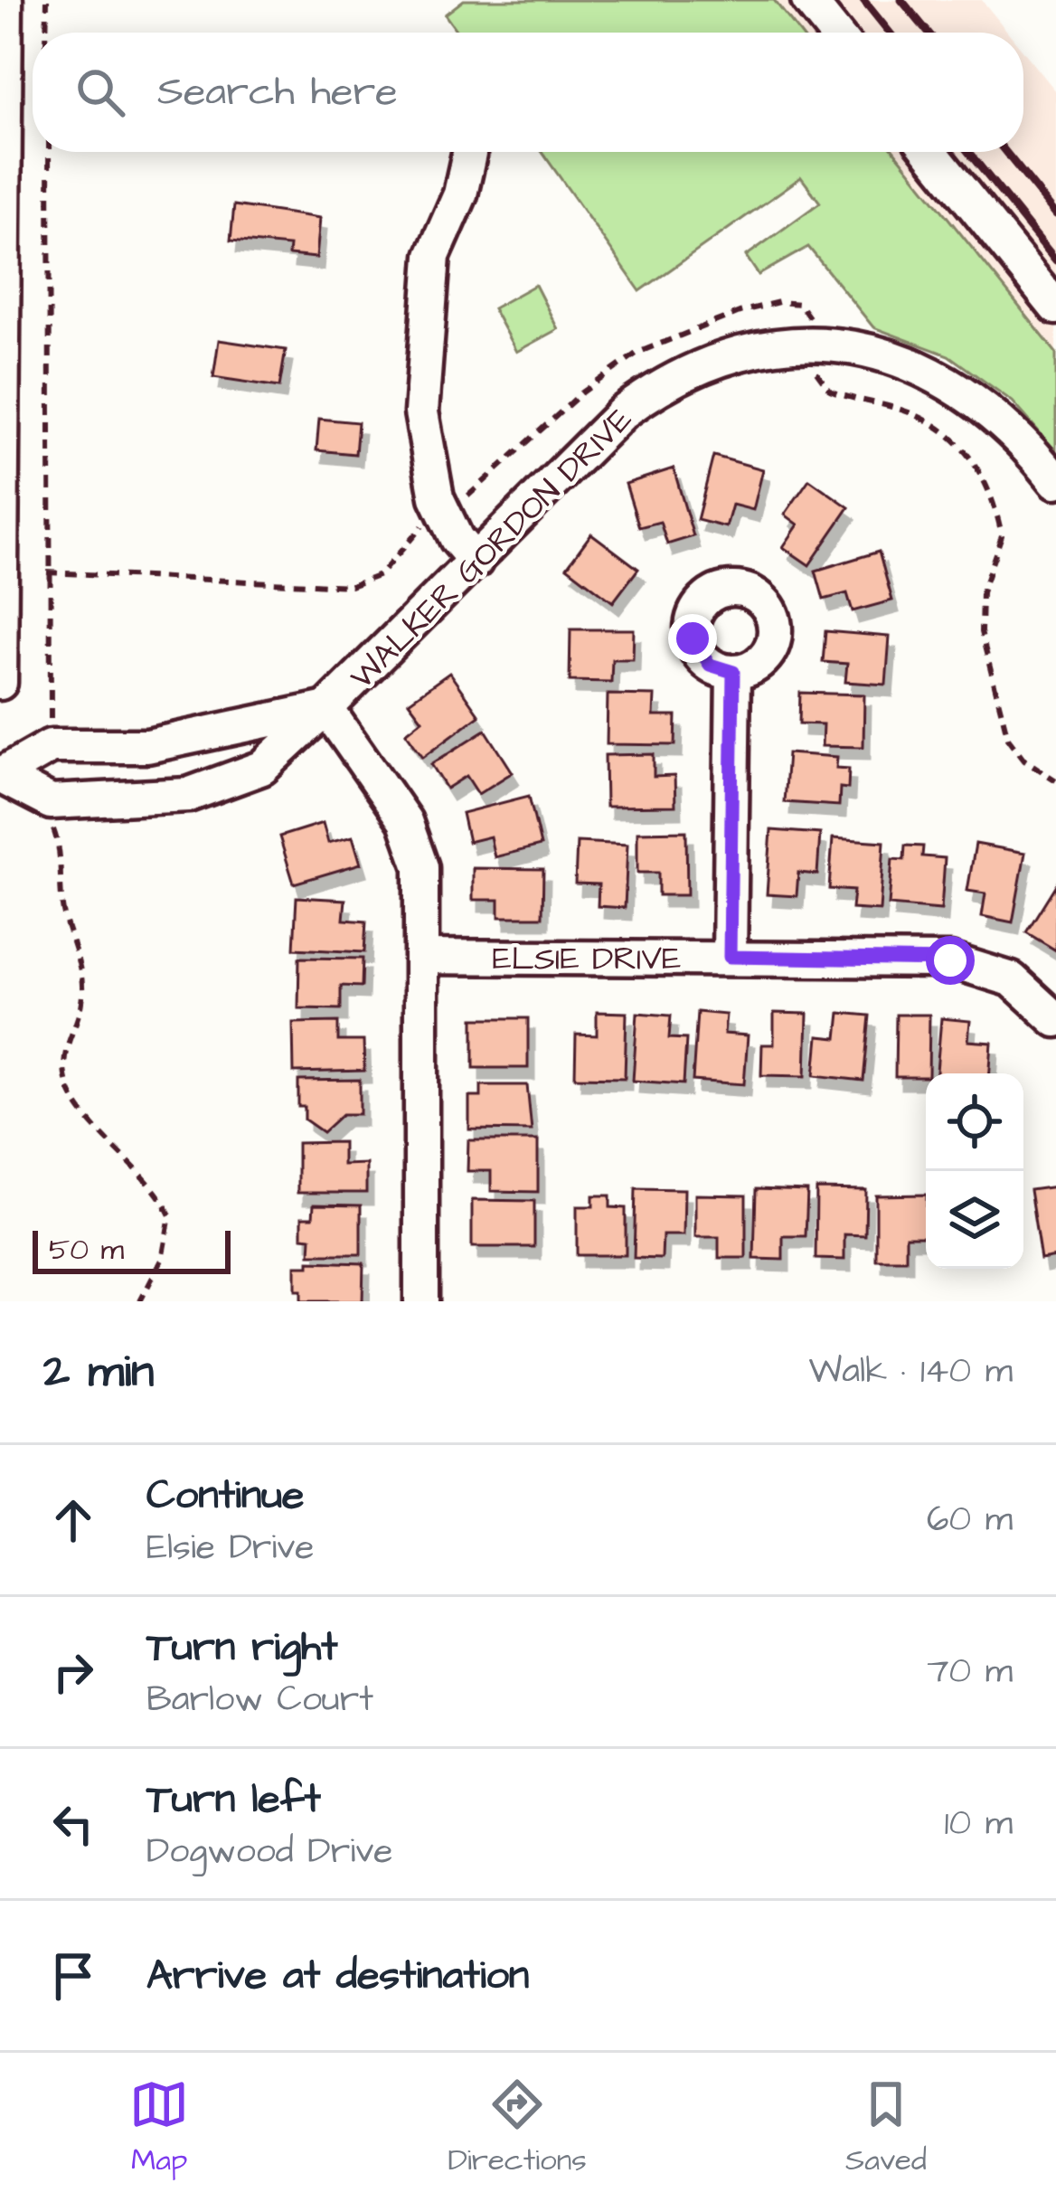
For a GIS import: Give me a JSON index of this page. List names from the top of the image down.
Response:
{
  "streets": {
    "street": ["WALKER GORDON DRIVE", "ELSIE DRIVE"]
  },
  "scale_bar": "50 m",
  "page": {
    "search": "Search here",
    "scale": "50 m",
    "heading": ["2 min", "Walk · 140 m"],
    "list": [
      ["Continue", "Elsie Drive", "60 m"],
      ["Turn right", "Barlow Court", "70 m"],
      ["Turn left", "Dogwood Drive", "10 m"],
      "Arrive at destination"
    ],
    "nav": ["Map", "Directions", "Saved"]
  }
}
